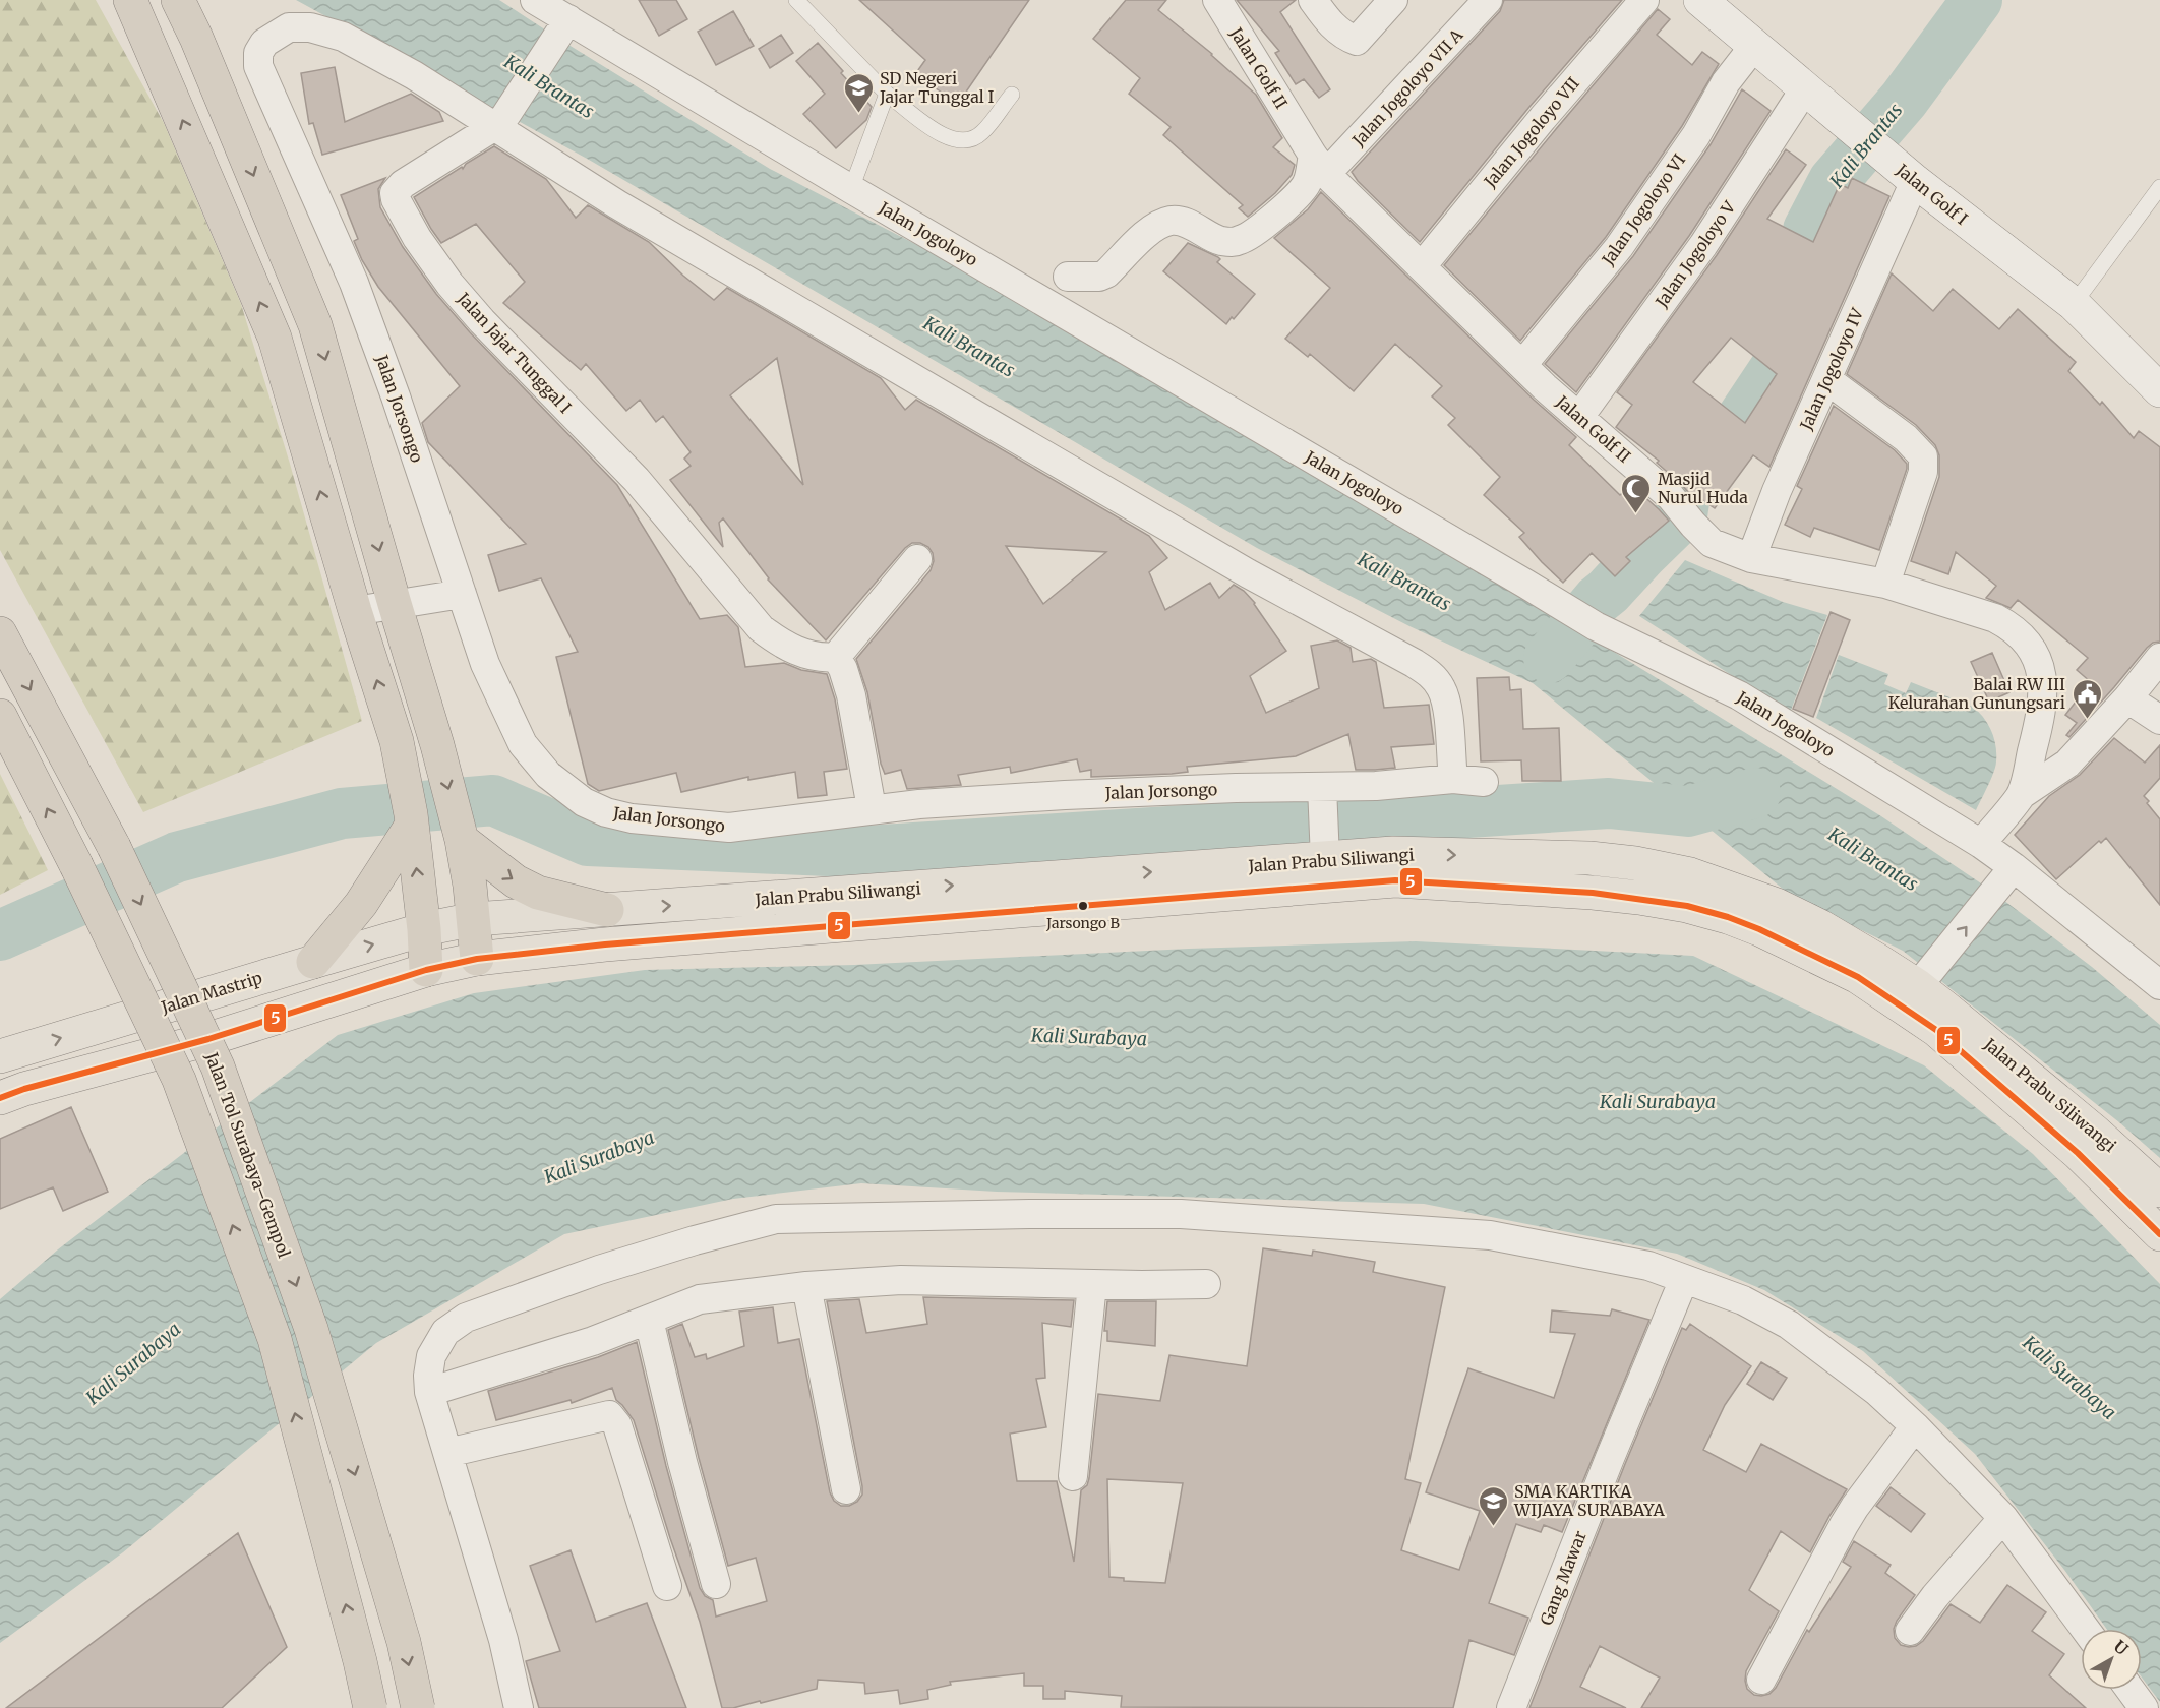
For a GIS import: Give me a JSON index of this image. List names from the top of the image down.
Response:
{
  "streets": {
    "highway": ["Jalan Tol Surabaya–Gempol"],
    "main road": ["Jalan Golf I", "Jalan Prabu Siliwangi", "Jalan Mastrip"],
    "street": [
      "Jalan Golf II",
      "Jalan Jogoloyo VII A",
      "Jalan Jogoloyo VII",
      "Jalan Jogoloyo VI",
      "Jalan Jogoloyo",
      "Jalan Jogoloyo V",
      "Jalan Jajar Tunggal I",
      "Jalan Jogoloyo IV",
      "Jalan Jorsongo",
      "Gang Mawar"
    ]
  },
  "crossings": [
    ["Jalan Golf II", "Jalan Jogoloyo VII A"],
    ["Jalan Golf II", "Jalan Jogoloyo VII"],
    ["Jalan Golf II", "Jalan Jogoloyo VI"],
    ["Jalan Golf II", "Jalan Jogoloyo"],
    ["Jalan Golf II", "Jalan Jogoloyo V"],
    ["Jalan Golf II", "Jalan Jogoloyo IV"],
    ["Jalan Golf I", "Jalan Jogoloyo VI"],
    ["Jalan Golf I", "Jalan Jogoloyo V"],
    ["Jalan Golf I", "Jalan Jogoloyo IV"],
    ["Jalan Jogoloyo", "Jalan Jajar Tunggal I"],
    ["Jalan Jajar Tunggal I", "Jalan Jorsongo"],
    ["Jalan Prabu Siliwangi", "Jalan Mastrip"]
  ],
  "water": ["Kali Brantas", "Kali Surabaya"],
  "places": {
    "school or university": ["SD Negeri Jajar Tunggal I", "SMA KARTIKA WIJAYA SURABAYA"],
    "mosque": ["Masjid Nurul Huda"],
    "public building": ["Balai RW III Kelurahan Gunungsari"],
    "other": ["Jarsongo B"]
  },
  "lines": ["transit line 5"],
  "north": "top right"
}
